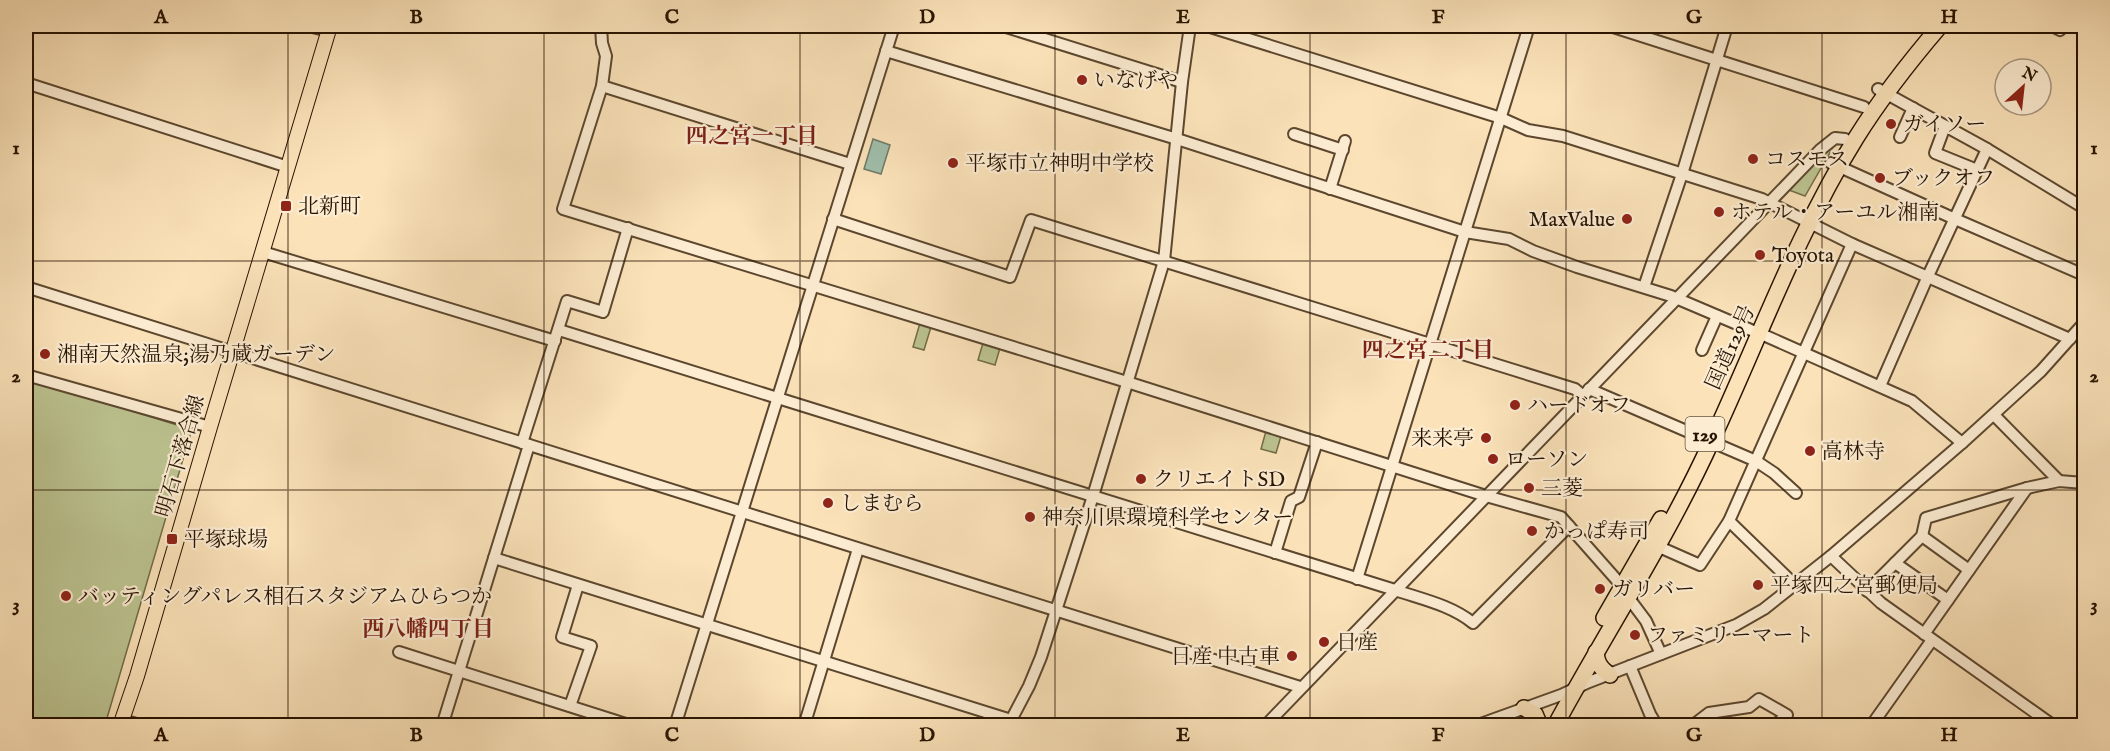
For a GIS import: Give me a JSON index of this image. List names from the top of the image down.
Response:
{
  "streets": {
    "highway": ["国道129号", "129"],
    "main road": ["明石下落合線"]
  },
  "districts": ["四之宮一丁目", "四之宮二丁目", "西八幡四丁目"],
  "places": {
    "other": [
      "いなげや",
      "ガイソー",
      "コスモス",
      "平塚市立神明中学校",
      "ブックオフ",
      "ホテル・アーユル湘南",
      "MaxValue",
      "Toyota",
      "湘南天然温泉;湯乃蔵ガーデン",
      "ハードオフ",
      "来来亭",
      "高林寺",
      "ローソン",
      "クリエイトSD",
      "三菱",
      "しまむら",
      "神奈川県環境科学センター",
      "かっぱ寿司",
      "平塚四之宮郵便局",
      "ガリバー",
      "バッティングパレス相石スタジアムひらつか",
      "ファミリーマート",
      "日産",
      "日産 中古車"
    ],
    "transit": ["北新町", "平塚球場"]
  },
  "north": "top right",
  "grid": {
    "columns": [
      "A",
      "B",
      "C",
      "D",
      "E",
      "F",
      "G",
      "H"
    ],
    "rows": ["1", "2", "3"]
  }
}
